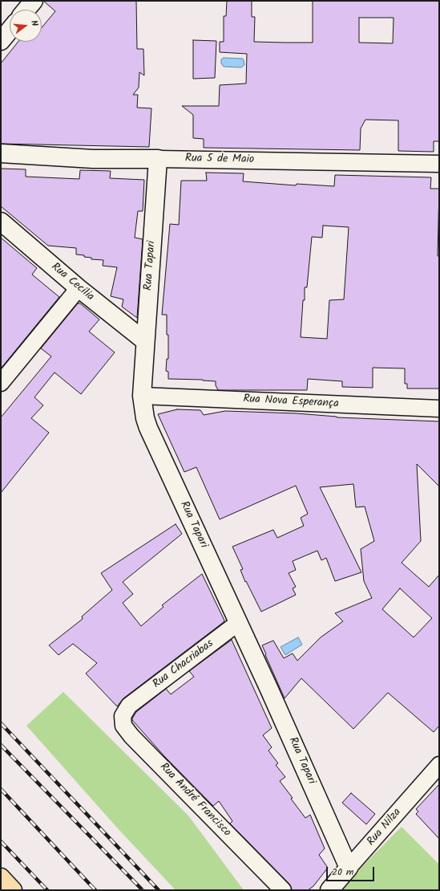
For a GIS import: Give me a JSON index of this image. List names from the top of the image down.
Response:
{
  "streets": {
    "street": [
      "Rua 5 de Maio",
      "Rua Tapari",
      "Rua Cecilia",
      "Rua Nova Esperança",
      "Rua Chacriabas",
      "Rua André Francisco",
      "Rua Nilza"
    ]
  },
  "crossings": [
    ["Rua 5 de Maio", "Rua Tapari"],
    ["Rua Tapari", "Rua Cecilia"],
    ["Rua Tapari", "Rua Nova Esperança"],
    ["Rua Tapari", "Rua Chacriabas"],
    ["Rua Tapari", "Rua Nilza"],
    ["Rua Chacriabas", "Rua André Francisco"]
  ],
  "scale_bar": "20 m",
  "north": "right"
}
